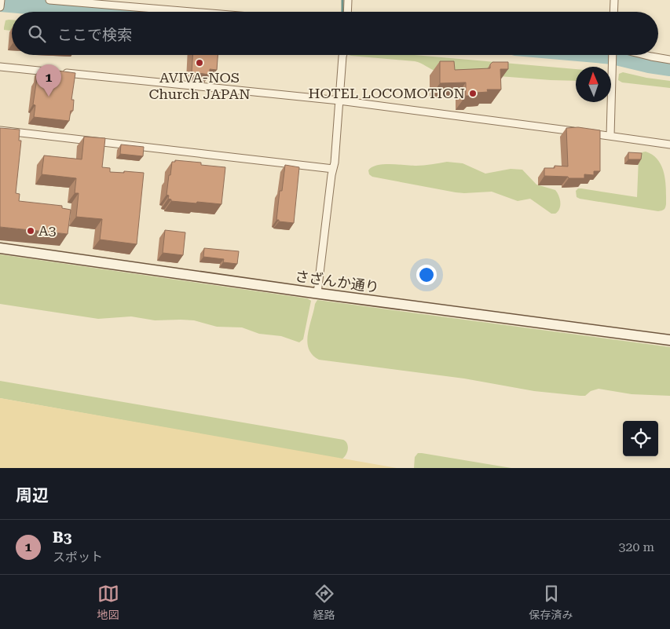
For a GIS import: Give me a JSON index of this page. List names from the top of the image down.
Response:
{
  "streets": {
    "street": ["さざんか通り"]
  },
  "places": ["AVIVA-NOS Church JAPAN", "HOTEL LOCOMOTION", "A3"],
  "north": "top",
  "page": {
    "search": "ここで検索",
    "pins": "1",
    "heading": "周辺",
    "list": [
      {
        "mark": "1",
        "name": "B3",
        "note": "スポット",
        "value": "320 m"
      }
    ],
    "nav": ["地図", "経路", "保存済み"]
  }
}
